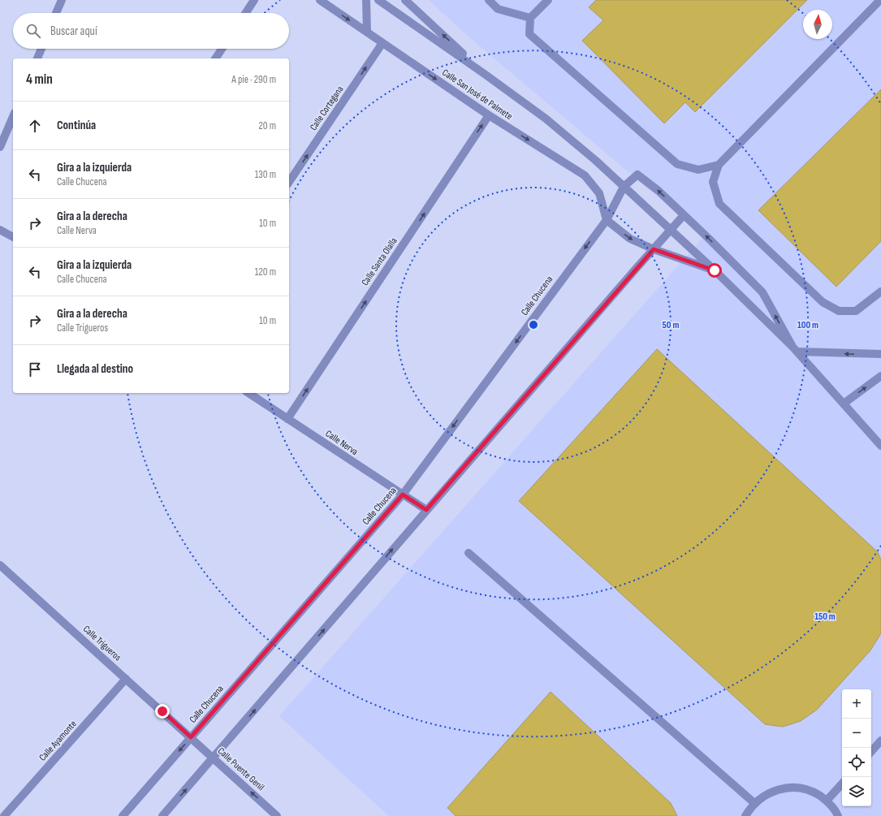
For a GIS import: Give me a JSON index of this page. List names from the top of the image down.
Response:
{
  "streets": {
    "street": [
      "Calle San José de Palmete",
      "Calle Cortegana",
      "Calle Santa Olalla",
      "Calle Chucena",
      "Calle Nerva",
      "Calle Trigueros",
      "Calle Ayamonte",
      "Calle Puente Genil"
    ]
  },
  "crossings": [
    ["Calle San José de Palmete", "Calle Cortegana"],
    ["Calle San José de Palmete", "Calle Santa Olalla"],
    ["Calle San José de Palmete", "Calle Chucena"],
    ["Calle Santa Olalla", "Calle Nerva"],
    ["Calle Chucena", "Calle Nerva"],
    ["Calle Chucena", "Calle Trigueros"],
    ["Calle Chucena", "Calle Puente Genil"],
    ["Calle Trigueros", "Calle Ayamonte"],
    ["Calle Trigueros", "Calle Puente Genil"]
  ],
  "one_way": ["Calle Cortegana", "Calle Santa Olalla", "Calle Puente Genil"],
  "north": "top",
  "page": {
    "search": "Buscar aquí",
    "heading": ["4 min", "A pie · 290 m"],
    "list": [
      ["Continúa", "20 m"],
      ["Gira a la izquierda", "Calle Chucena", "130 m"],
      ["Gira a la derecha", "Calle Nerva", "10 m"],
      ["Gira a la izquierda", "Calle Chucena", "120 m"],
      ["Gira a la derecha", "Calle Trigueros", "10 m"],
      "Llegada al destino"
    ],
    "map_buttons": ["+", "−"]
  },
  "rings": ["50 m", "100 m", "150 m"]
}
